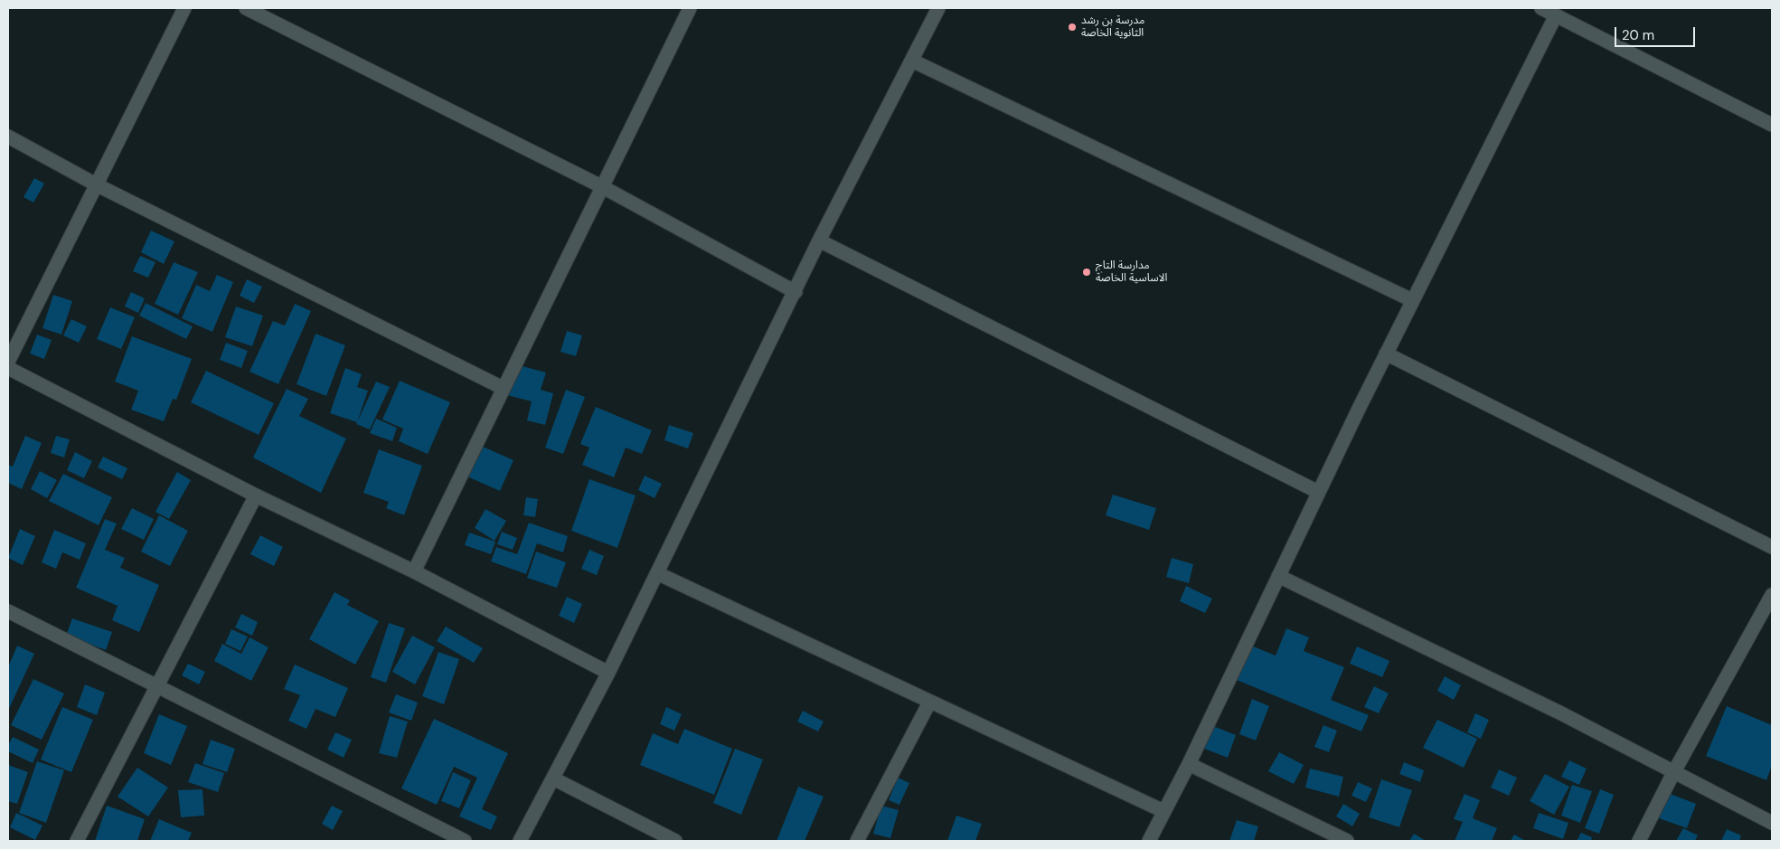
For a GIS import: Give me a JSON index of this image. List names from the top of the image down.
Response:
{
  "places": ["مدرسة بن رشد الثانوية الخاصة", "مدارسة التاج الاساسية الخاصة"],
  "scale_bar": "20 m"
}
